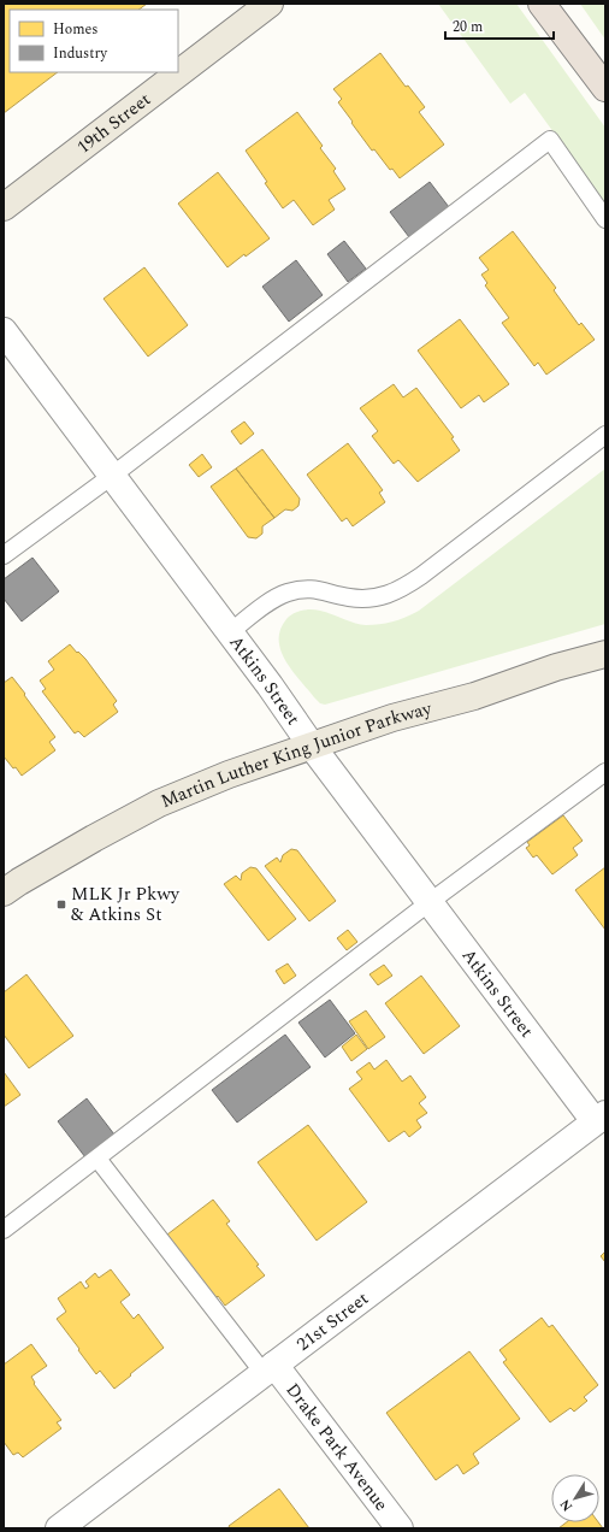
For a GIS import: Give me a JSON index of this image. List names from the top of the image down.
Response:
{
  "streets": {
    "main road": ["19th Street", "Martin Luther King Junior Parkway"],
    "street": ["Atkins Street", "21st Street", "Drake Park Avenue"]
  },
  "crossings": [
    ["Atkins Street", "Martin Luther King Junior Parkway"],
    ["Atkins Street", "21st Street"],
    ["21st Street", "Drake Park Avenue"]
  ],
  "places": {
    "transit": ["MLK Jr Pkwy & Atkins St"]
  },
  "legend": ["Homes", "Industry"],
  "scale_bar": "20 m",
  "north": "bottom left"
}
